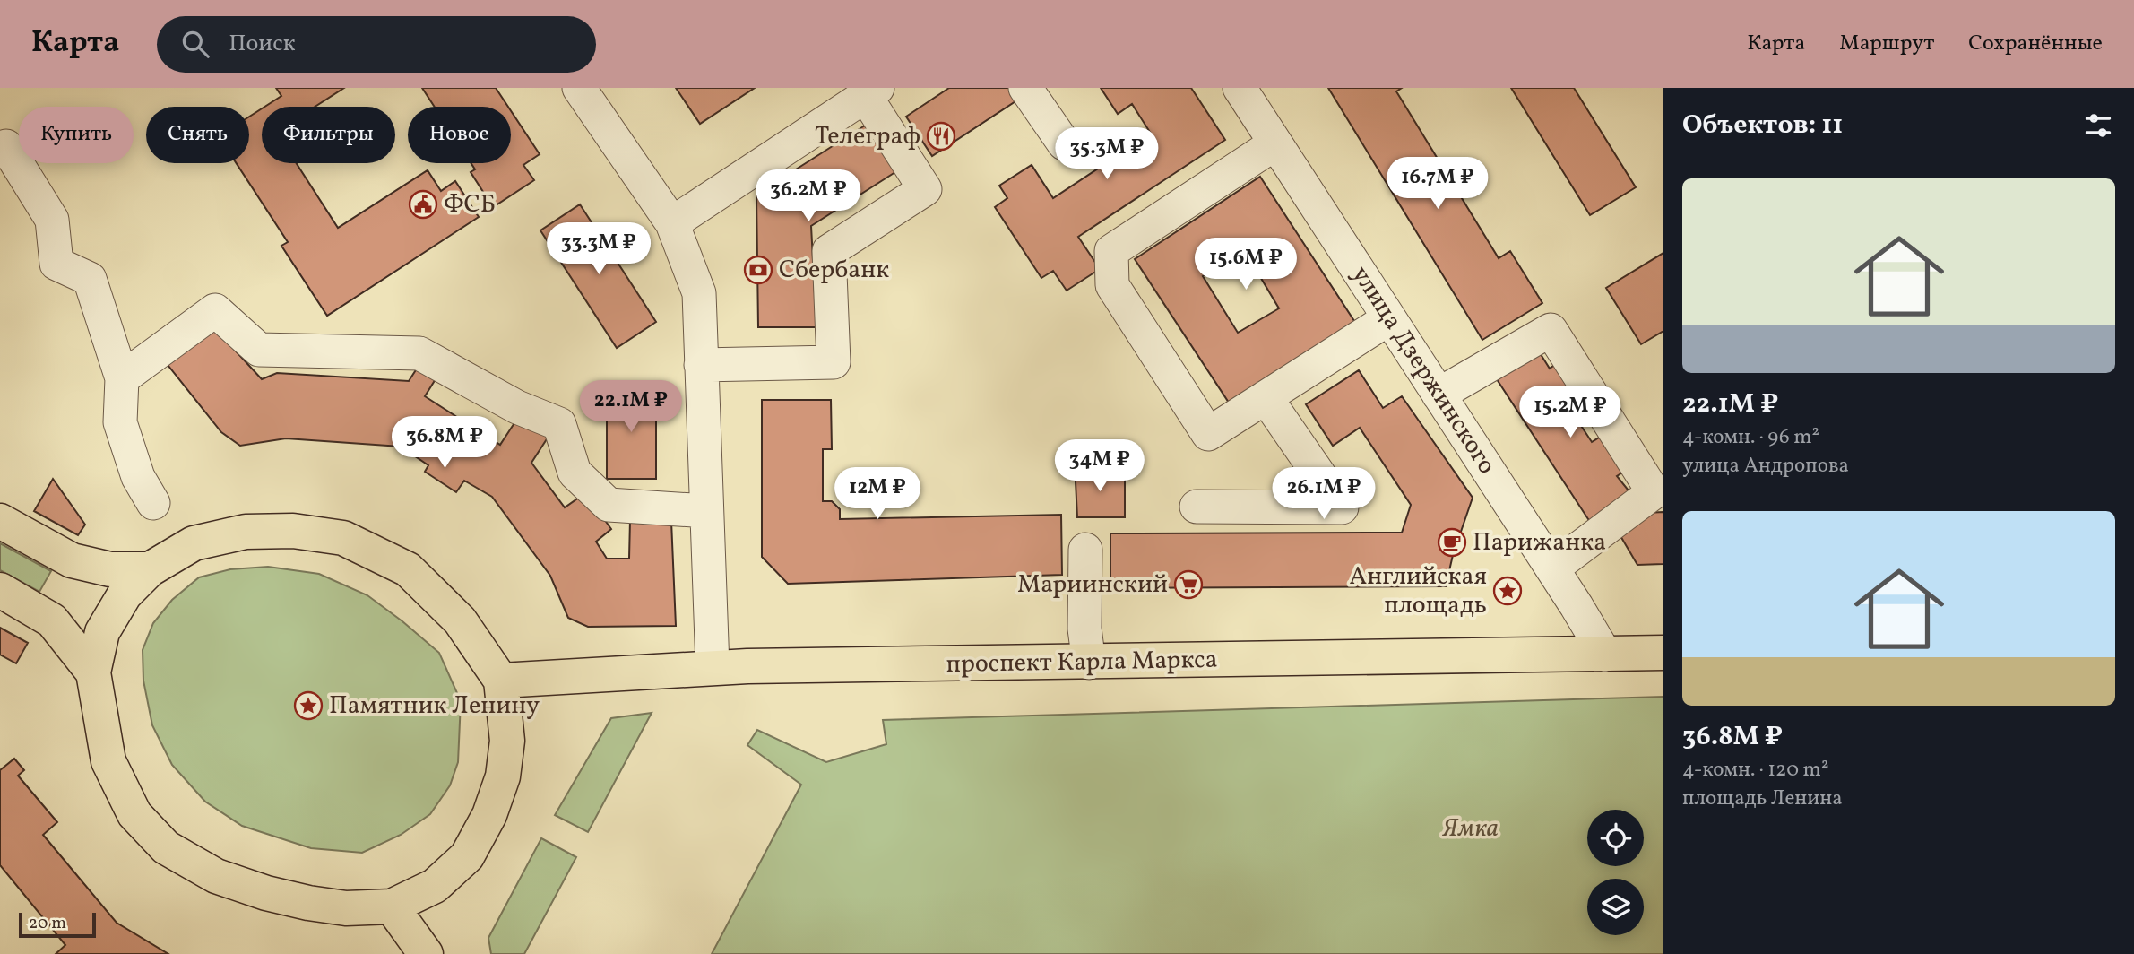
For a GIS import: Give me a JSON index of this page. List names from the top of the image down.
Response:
{
  "streets": {
    "main road": ["проспект Карла Маркса"],
    "street": ["улица Дзержинского"]
  },
  "crossings": [
    ["улица Дзержинского", "проспект Карла Маркса"]
  ],
  "parks": ["Ямка"],
  "places": {
    "restaurant": ["Телеграф"],
    "public building": ["ФСБ"],
    "bank": ["Сбербанк"],
    "cafe": ["Парижанка"],
    "supermarket": ["Мариинский"],
    "place": ["Английская площадь", "Памятник Ленину"]
  },
  "scale_bar": "20 m",
  "page": {
    "header": "Карта",
    "search": "Поиск",
    "nav": ["Карта", "Маршрут", "Сохранённые"],
    "heading": "Объектов: 11",
    "chip": [
      "Купить",
      "Снять",
      "Фильтры",
      "Новое"
    ],
    "price": [
      "35.3M ₽",
      "16.7M ₽",
      "36.2M ₽",
      "33.3M ₽",
      "15.6M ₽",
      "22.1M ₽",
      "15.2M ₽",
      "36.8M ₽",
      "34M ₽",
      "12M ₽",
      "26.1M ₽"
    ],
    "list": [
      {
        "name": "22.1M ₽",
        "note": "4-комн. · 96 m² · улица Андропова"
      },
      {
        "name": "36.8M ₽",
        "note": "4-комн. · 120 m² · площадь Ленина"
      }
    ],
    "scale": "20 m"
  }
}
